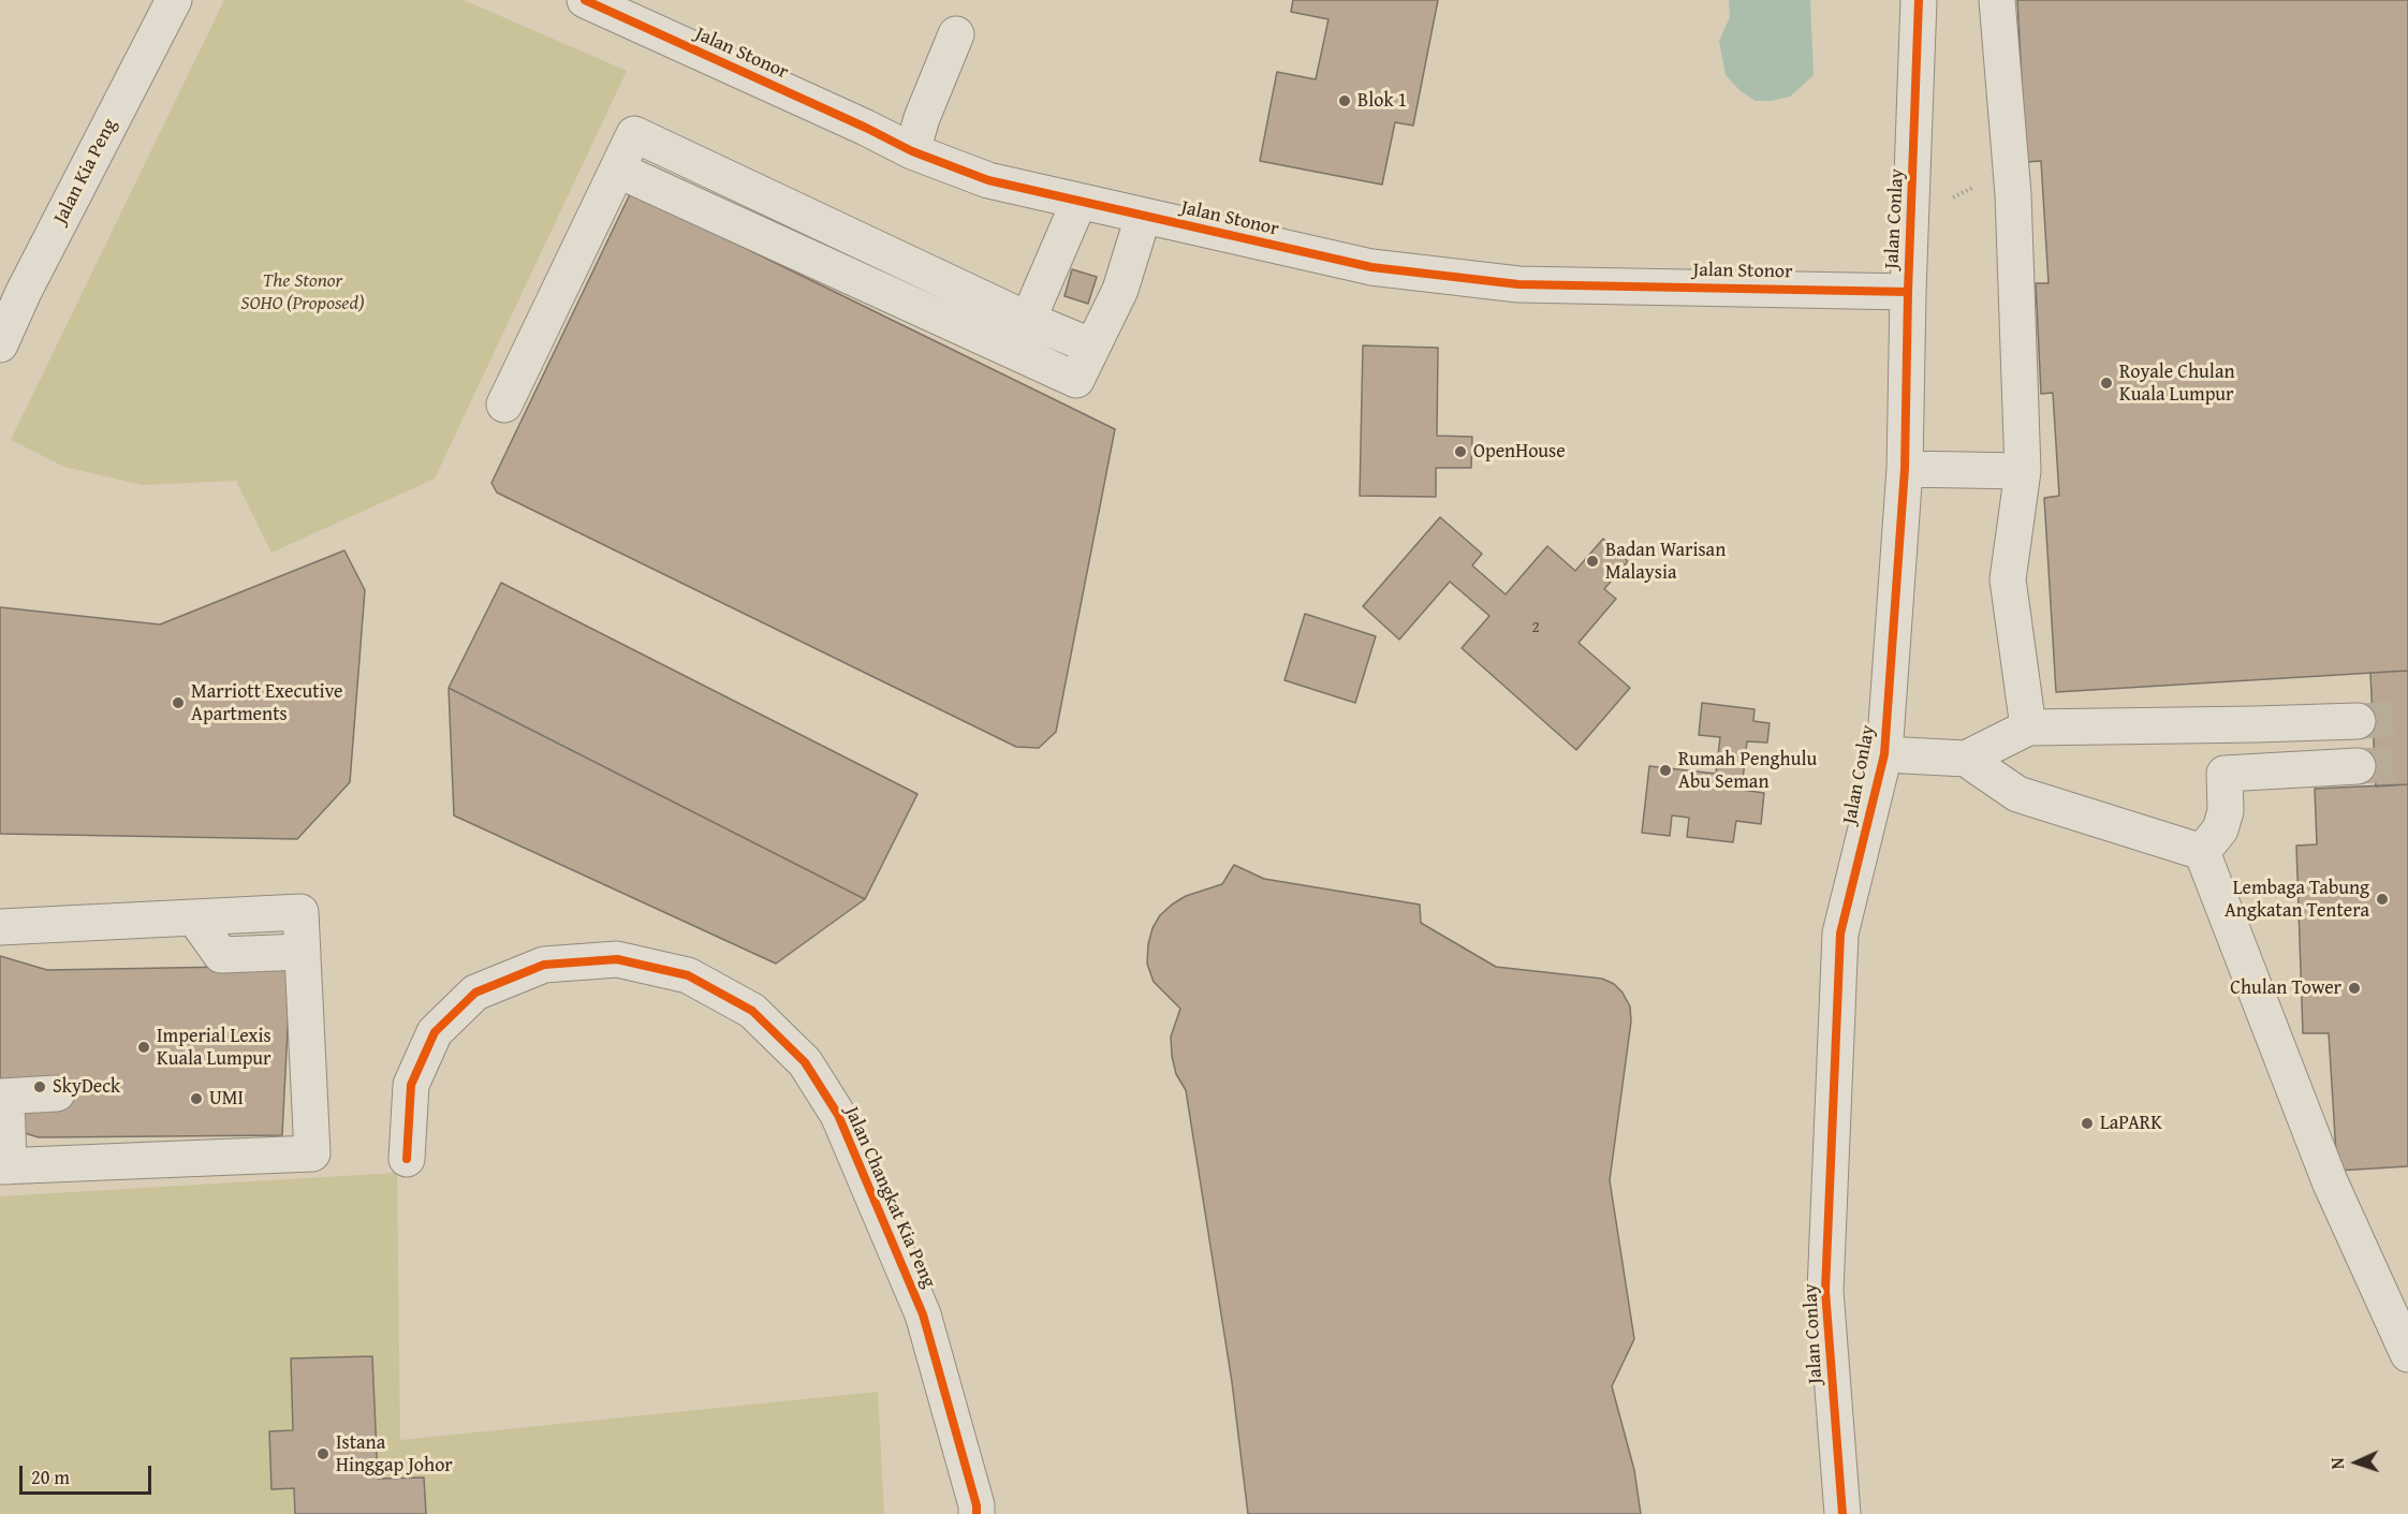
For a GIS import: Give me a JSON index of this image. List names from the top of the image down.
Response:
{
  "streets": {
    "street": [
      "Jalan Stonor",
      "Jalan Kia Peng",
      "Jalan Conlay",
      "Jalan Changkat Kia Peng"
    ]
  },
  "crossings": [
    ["Jalan Stonor", "Jalan Conlay"]
  ],
  "parks": ["The Stonor SOHO (Proposed)"],
  "places": [
    "Blok 1",
    "Royale Chulan Kuala Lumpur",
    "OpenHouse",
    "Badan Warisan Malaysia",
    "Marriott Executive Apartments",
    "Rumah Penghulu Abu Seman",
    "Lembaga Tabung Angkatan Tentera",
    "Chulan Tower",
    "Imperial Lexis Kuala Lumpur",
    "SkyDeck",
    "UMI",
    "LaPARK",
    "Istana Hinggap Johor"
  ],
  "house_numbers": ["2"],
  "scale_bar": "20 m",
  "north": "left"
}
